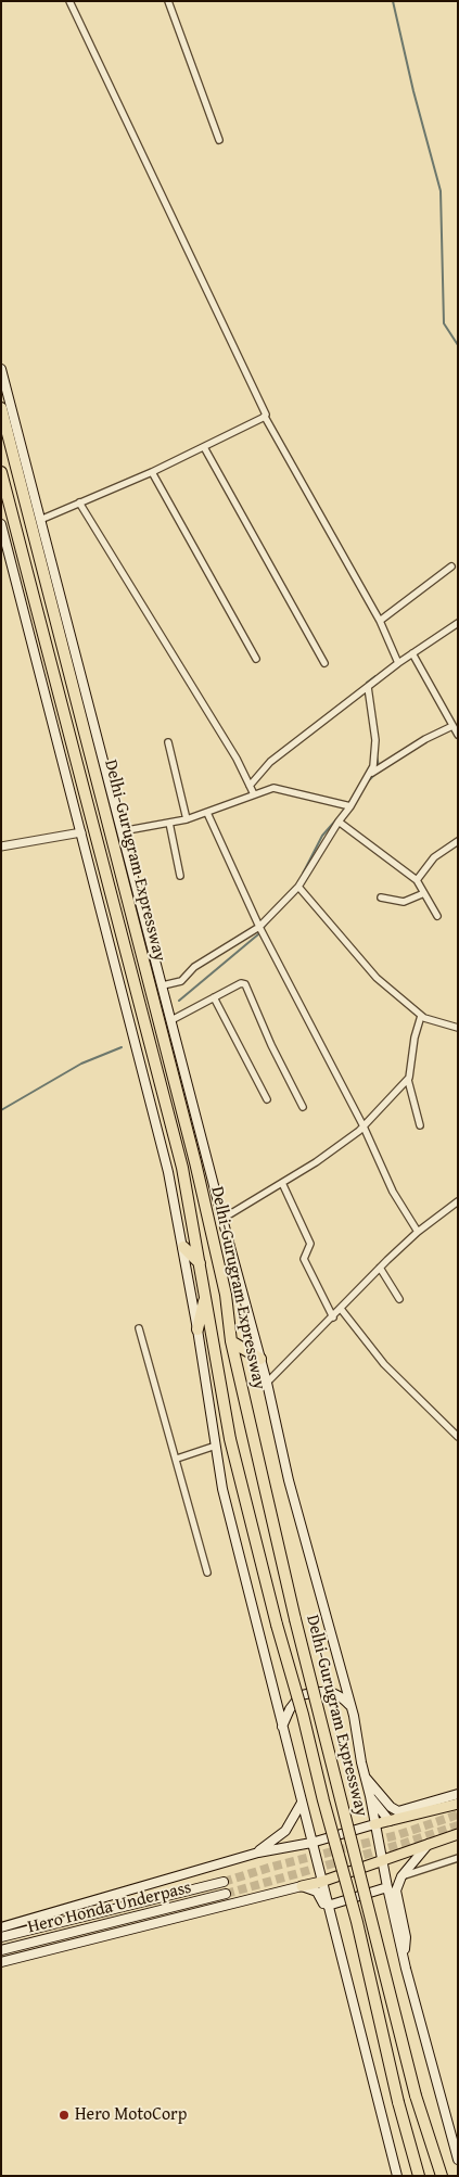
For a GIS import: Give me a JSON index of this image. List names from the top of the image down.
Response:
{
  "streets": {
    "highway": ["Delhi-Gurugram Expressway"],
    "main road": ["Hero Honda Underpass"]
  },
  "places": ["Hero MotoCorp"]
}
